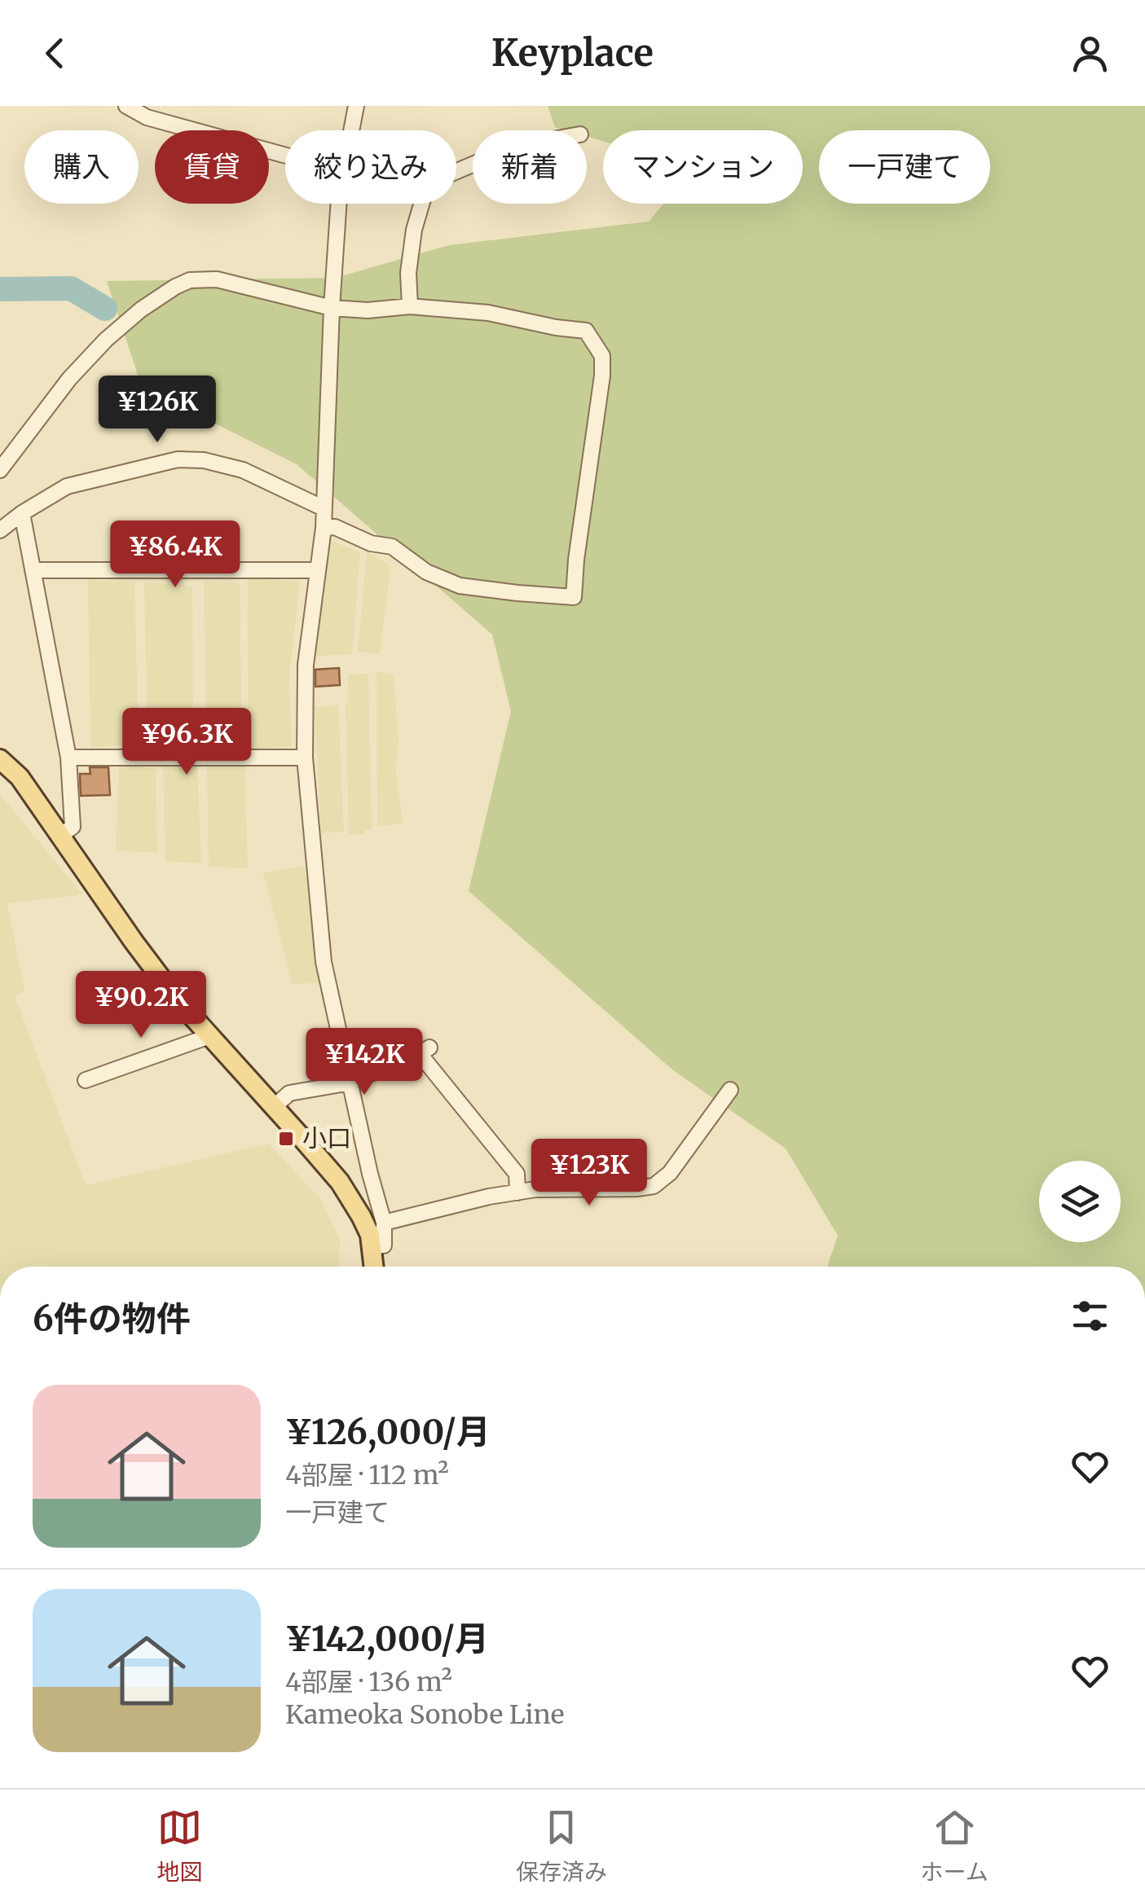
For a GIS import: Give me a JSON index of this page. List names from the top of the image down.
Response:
{
  "places": {
    "transit": ["小口"]
  },
  "page": {
    "header": "Keyplace",
    "chip": [
      "購入",
      "賃貸",
      "絞り込み",
      "新着",
      "マンション",
      "一戸建て"
    ],
    "price": [
      "¥126K",
      "¥86.4K",
      "¥96.3K",
      "¥90.2K",
      "¥142K",
      "¥123K"
    ],
    "heading": "6件の物件",
    "list": [
      {
        "name": "¥126,000/月",
        "note": "4部屋 · 112 m² · 一戸建て"
      },
      {
        "name": "¥142,000/月",
        "note": "4部屋 · 136 m² · Kameoka Sonobe Line"
      }
    ],
    "tabs": ["地図", "保存済み", "ホーム"]
  }
}
